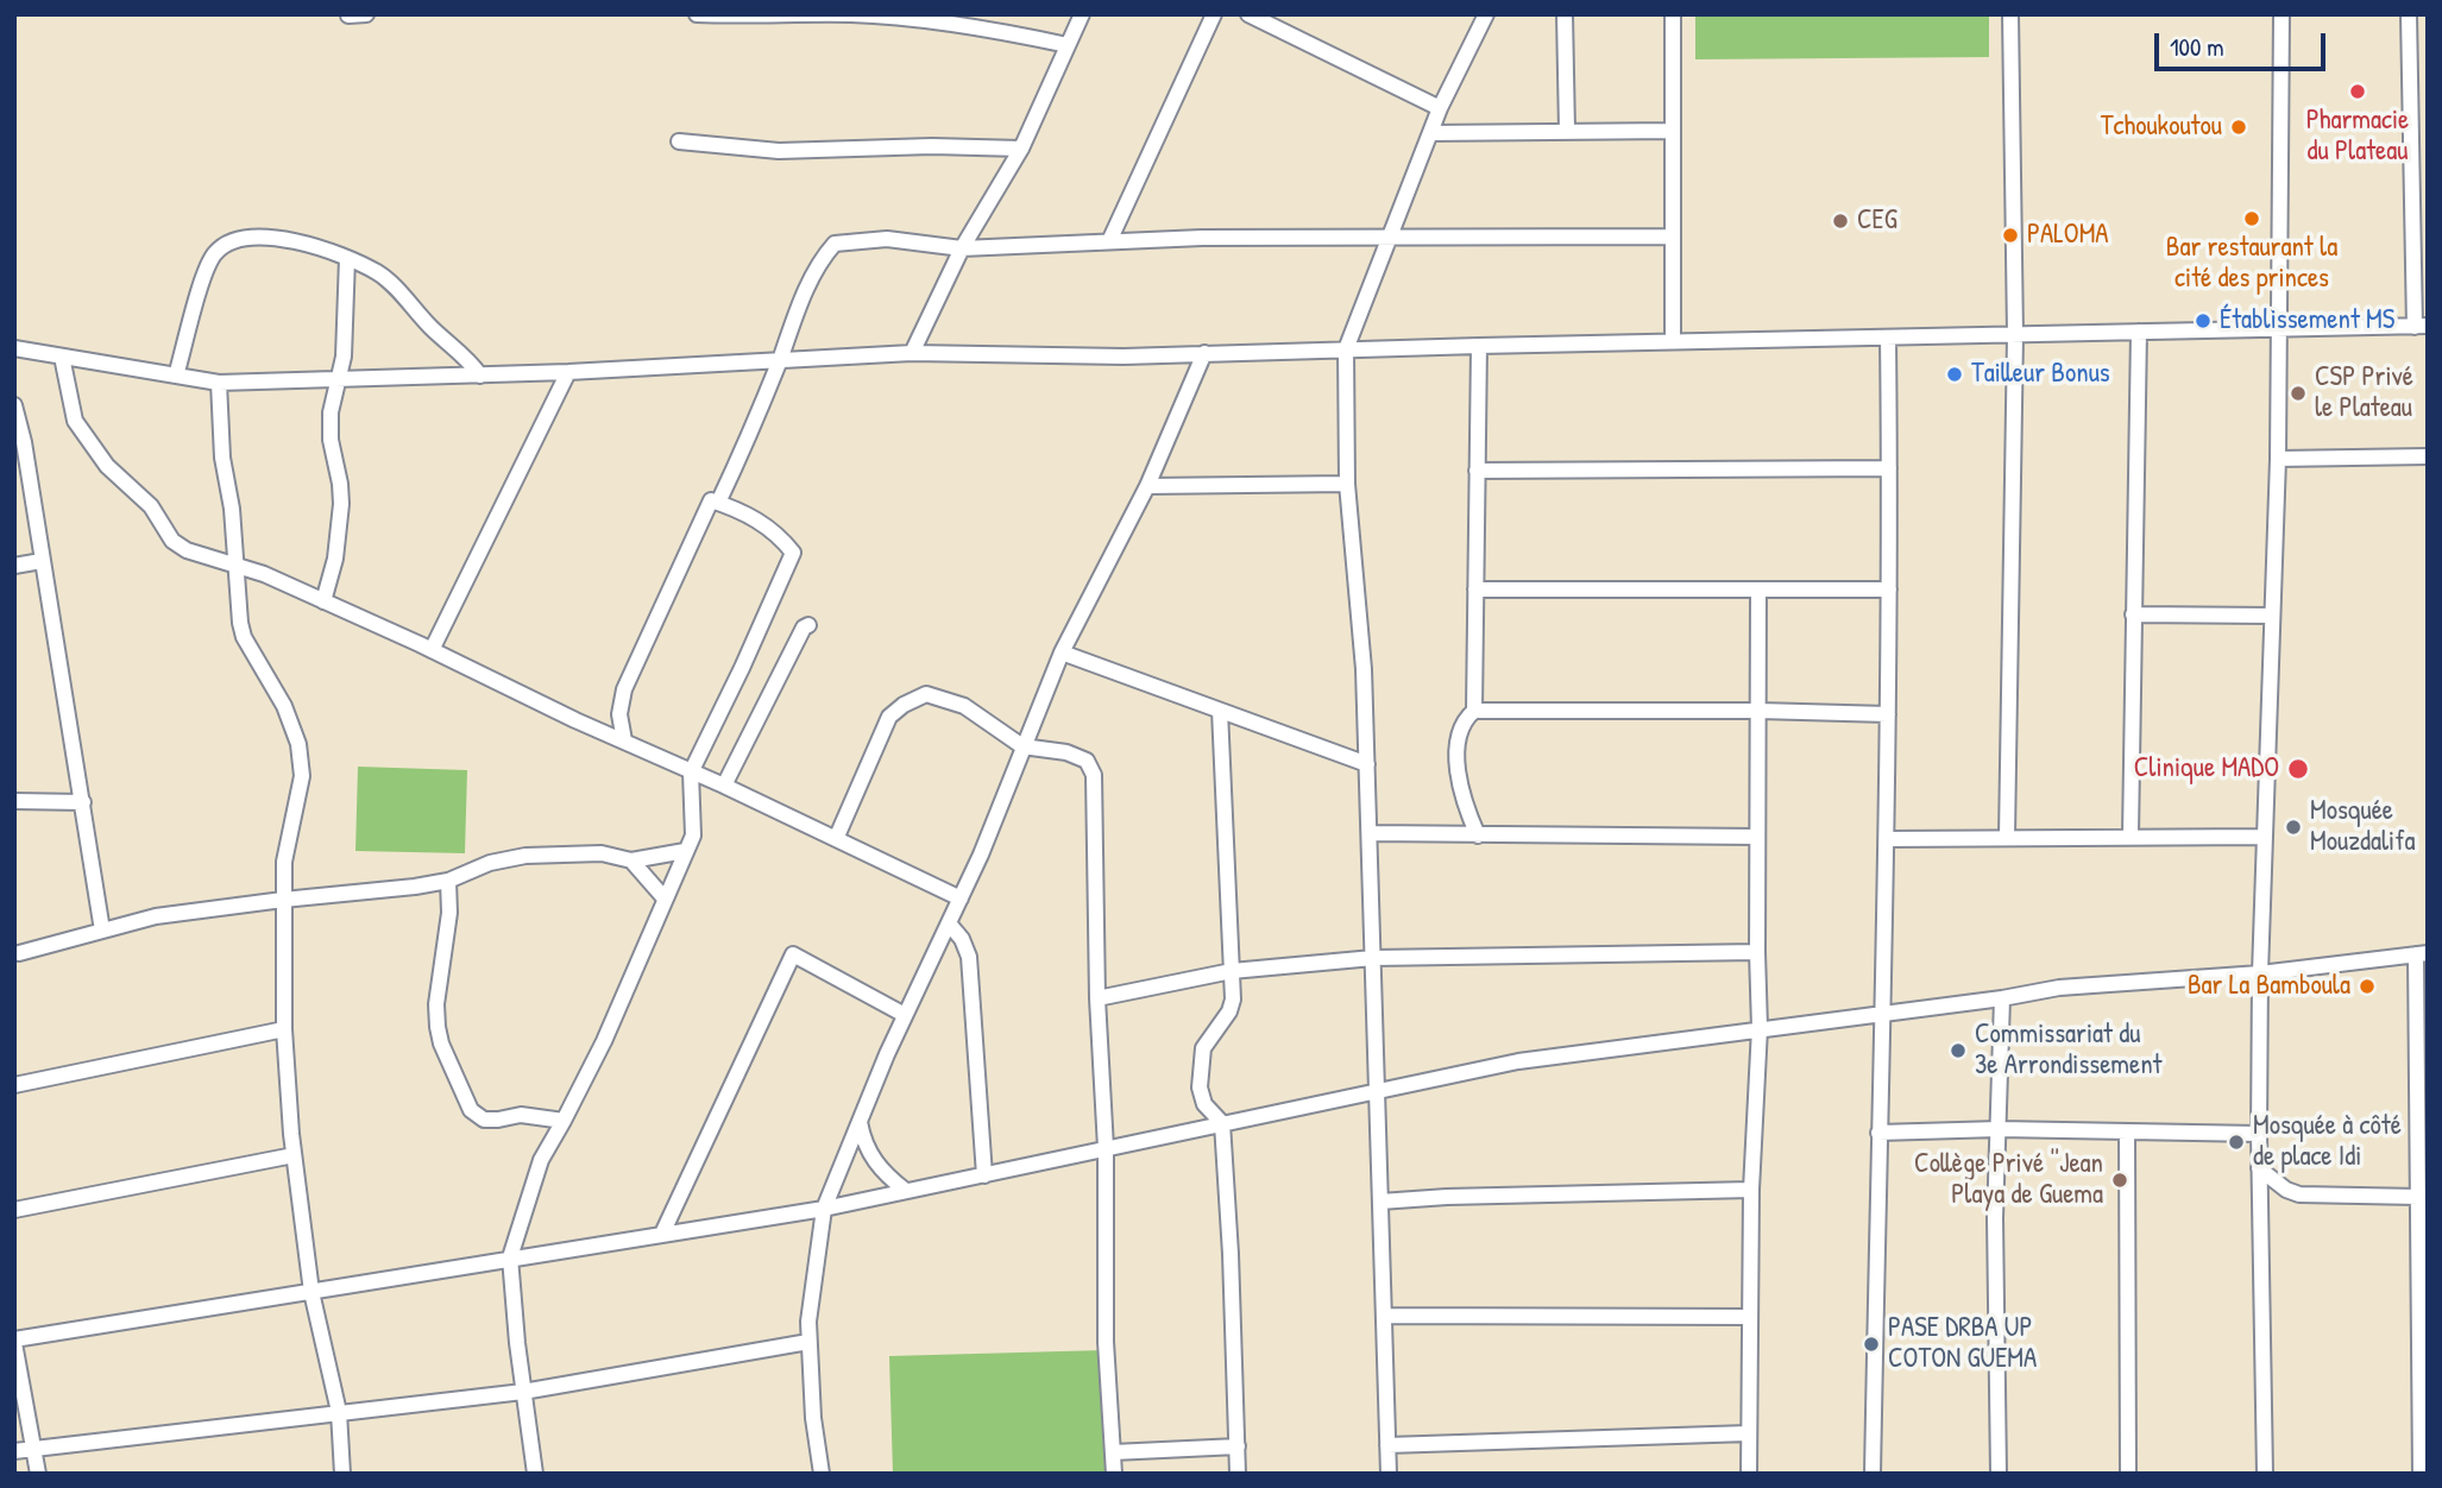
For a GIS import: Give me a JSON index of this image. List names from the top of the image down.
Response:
{
  "places": [
    "Pharmacie du Plateau",
    "Tchoukoutou",
    "Bar restaurant la cité des princes",
    "CEG",
    "PALOMA",
    "Établissement MS",
    "Tailleur Bonus",
    "CSP Privé le Plateau",
    "Clinique MADO",
    "Mosquée Mouzdalifa",
    "Bar La Bamboula",
    "Commissariat du 3e Arrondissement",
    "Mosquée à côté de place Idi",
    "Collège Privé ''Jean Playa de Guema",
    "PASE DRBA UP COTON GUEMA"
  ],
  "scale_bar": "100 m"
}
